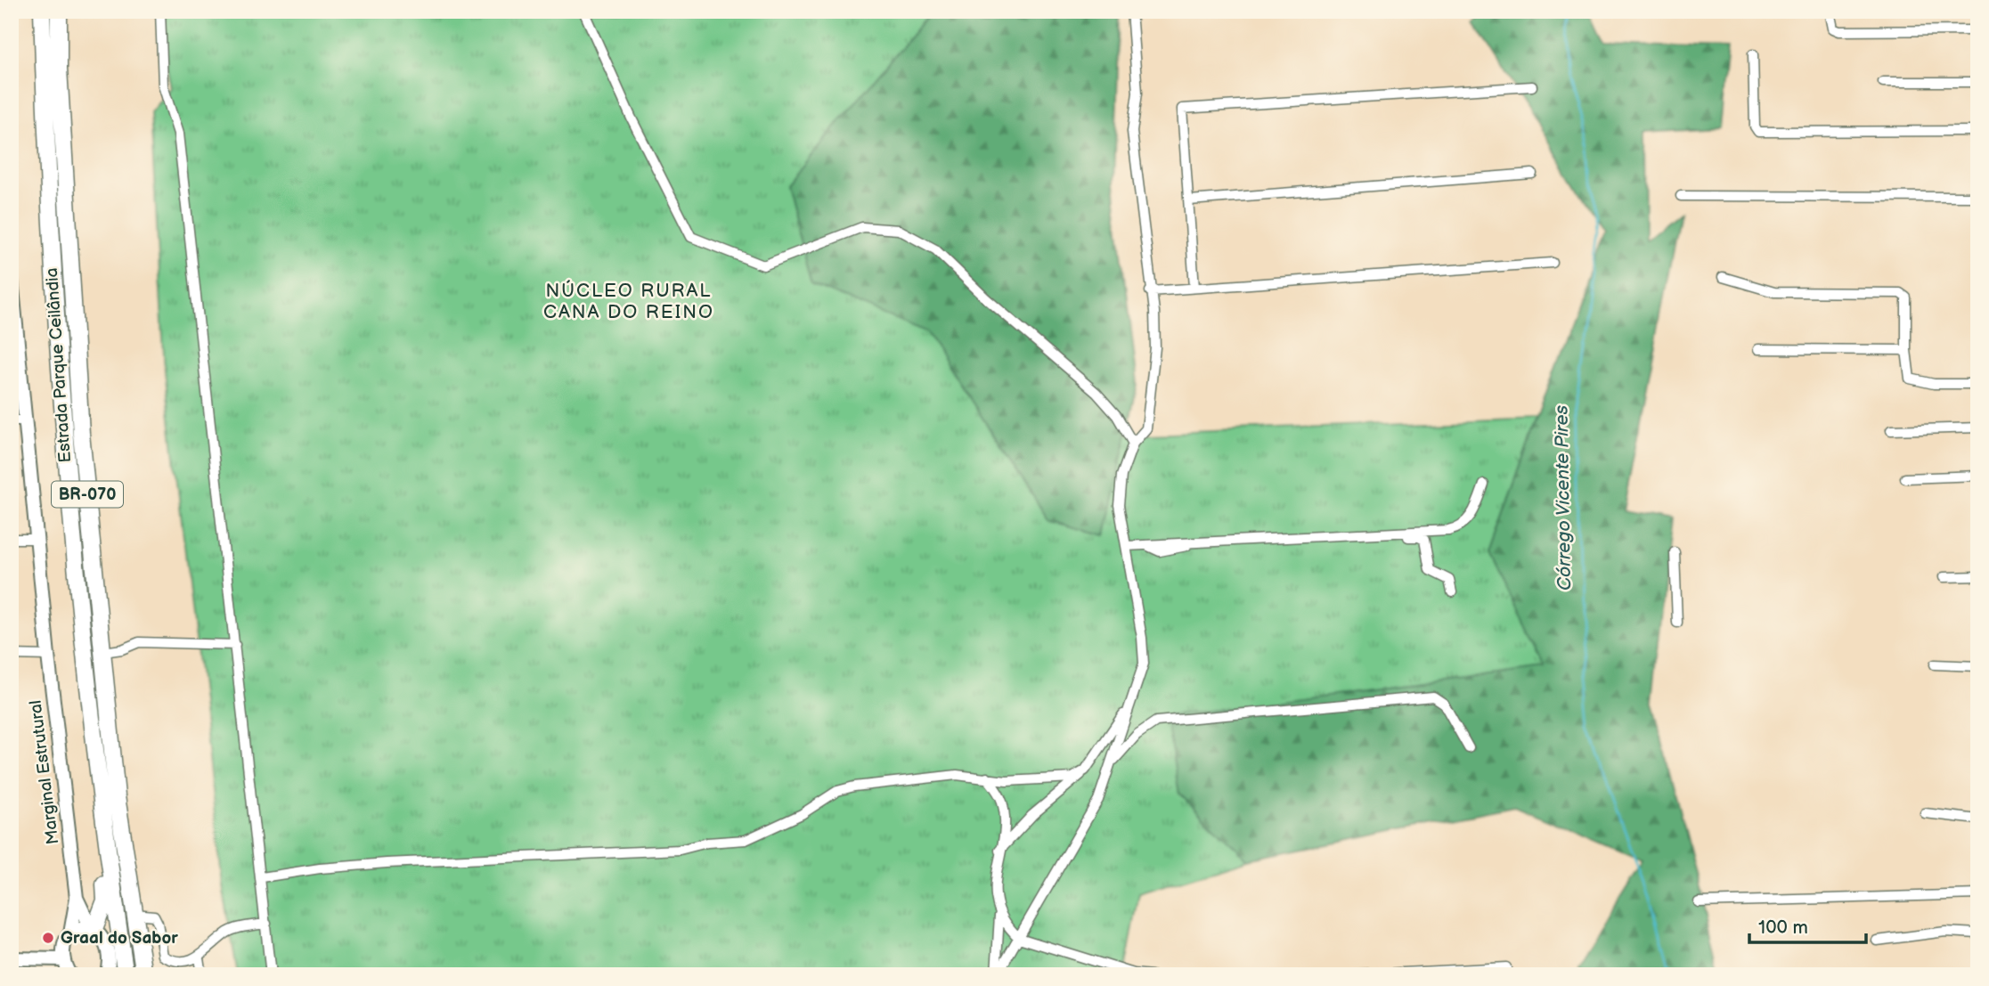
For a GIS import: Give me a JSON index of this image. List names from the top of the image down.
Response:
{
  "streets": {
    "highway": ["Estrada Parque Ceilândia", "BR-070"],
    "street": ["Marginal Estrutural"]
  },
  "districts": ["NÚCLEO RURAL CANA DO REINO"],
  "water": ["Córrego Vicente Pires"],
  "places": ["Graal do Sabor"],
  "scale_bar": "100 m"
}
